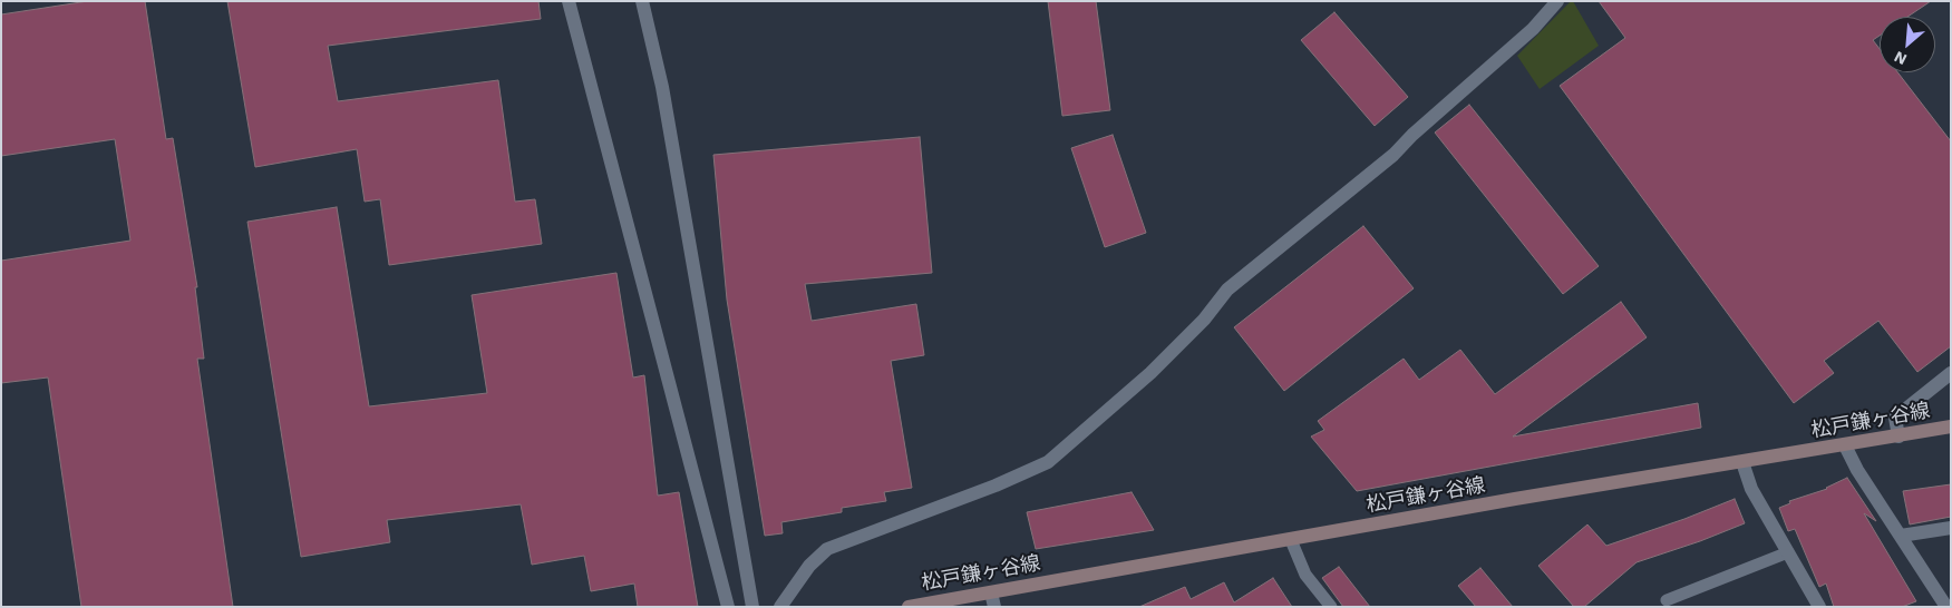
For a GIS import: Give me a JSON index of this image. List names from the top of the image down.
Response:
{
  "streets": {
    "main road": ["松戸鎌ヶ谷線"]
  },
  "north": "bottom left"
}
